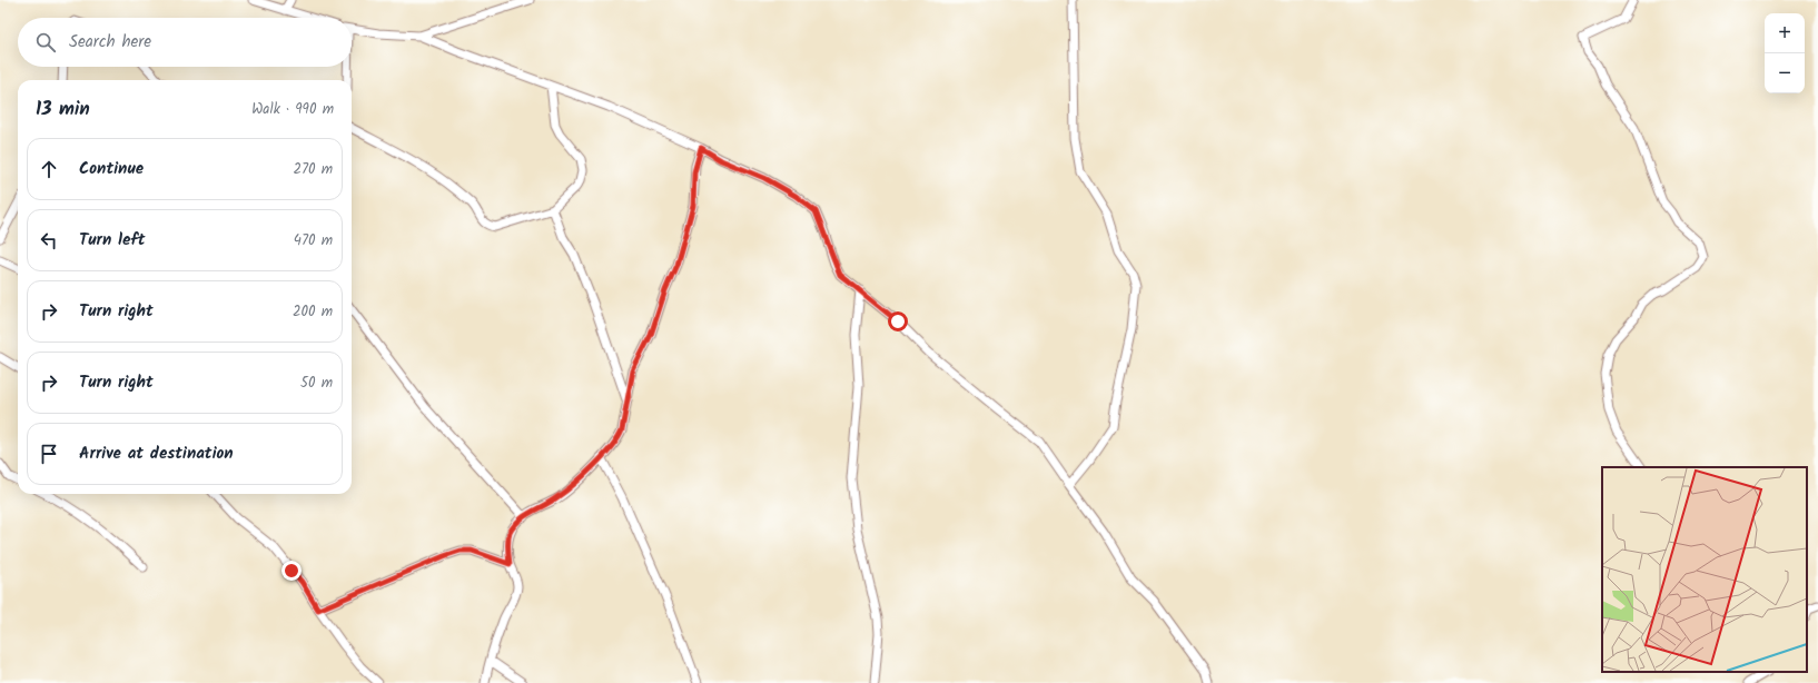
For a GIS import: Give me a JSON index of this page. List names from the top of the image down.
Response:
{
  "page": {
    "map_buttons": ["+", "−"],
    "search": "Search here",
    "heading": ["13 min", "Walk · 990 m"],
    "list": [
      ["Continue", "270 m"],
      ["Turn left", "470 m"],
      ["Turn right", "200 m"],
      ["Turn right", "50 m"],
      "Arrive at destination"
    ]
  }
}
